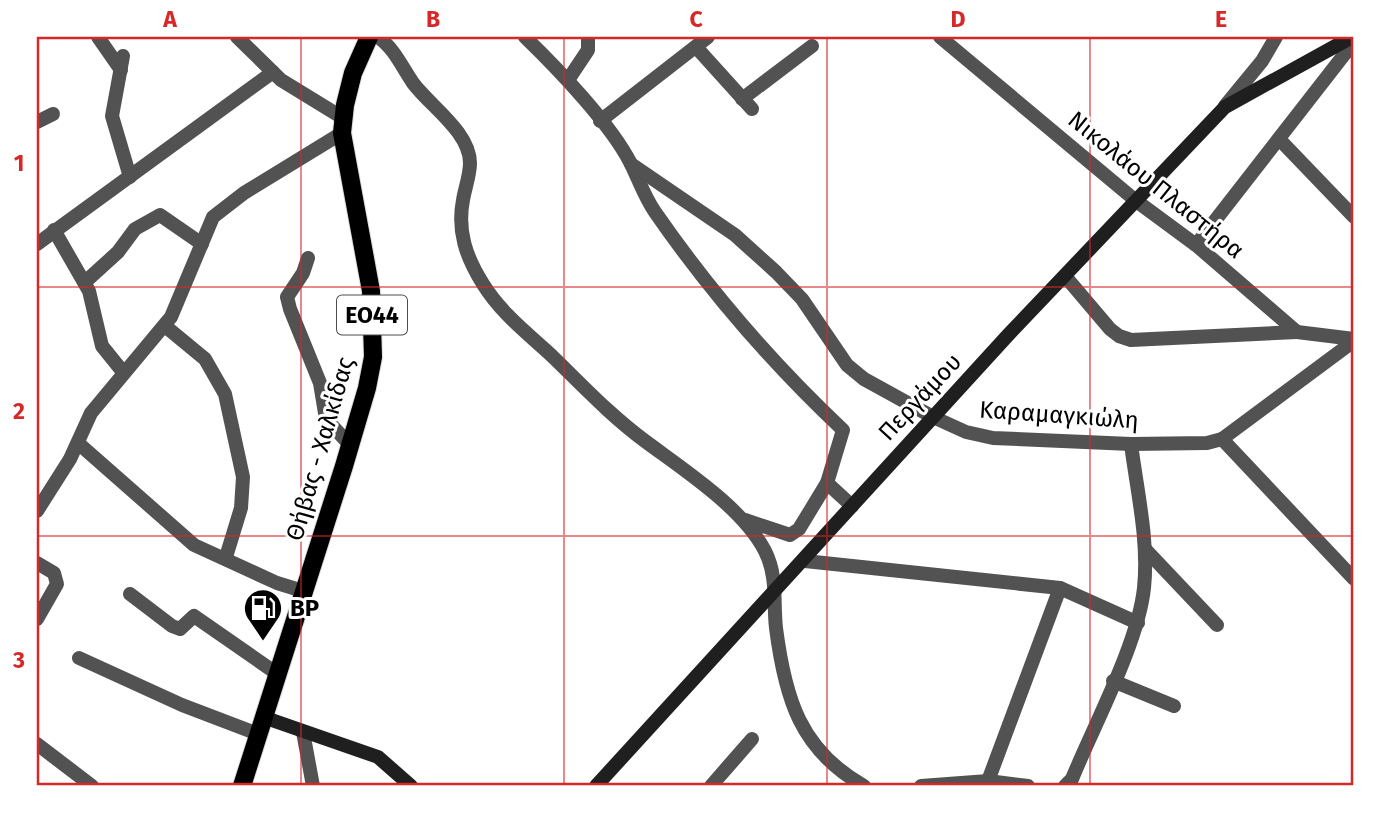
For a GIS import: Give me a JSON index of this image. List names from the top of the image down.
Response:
{
  "streets": {
    "main road": ["ΕΟ44", "Θήβας - Χαλκίδας"],
    "street": ["Νικολάου Πλαστήρα", "Περγάμου", "Καραμαγκιώλη"]
  },
  "crossings": [
    ["Νικολάου Πλαστήρα", "Περγάμου"],
    ["Περγάμου", "Καραμαγκιώλη"]
  ],
  "places": {
    "fuel station": ["BP"]
  },
  "grid": {
    "columns": [
      "A",
      "B",
      "C",
      "D",
      "E"
    ],
    "rows": ["1", "2", "3"]
  }
}
